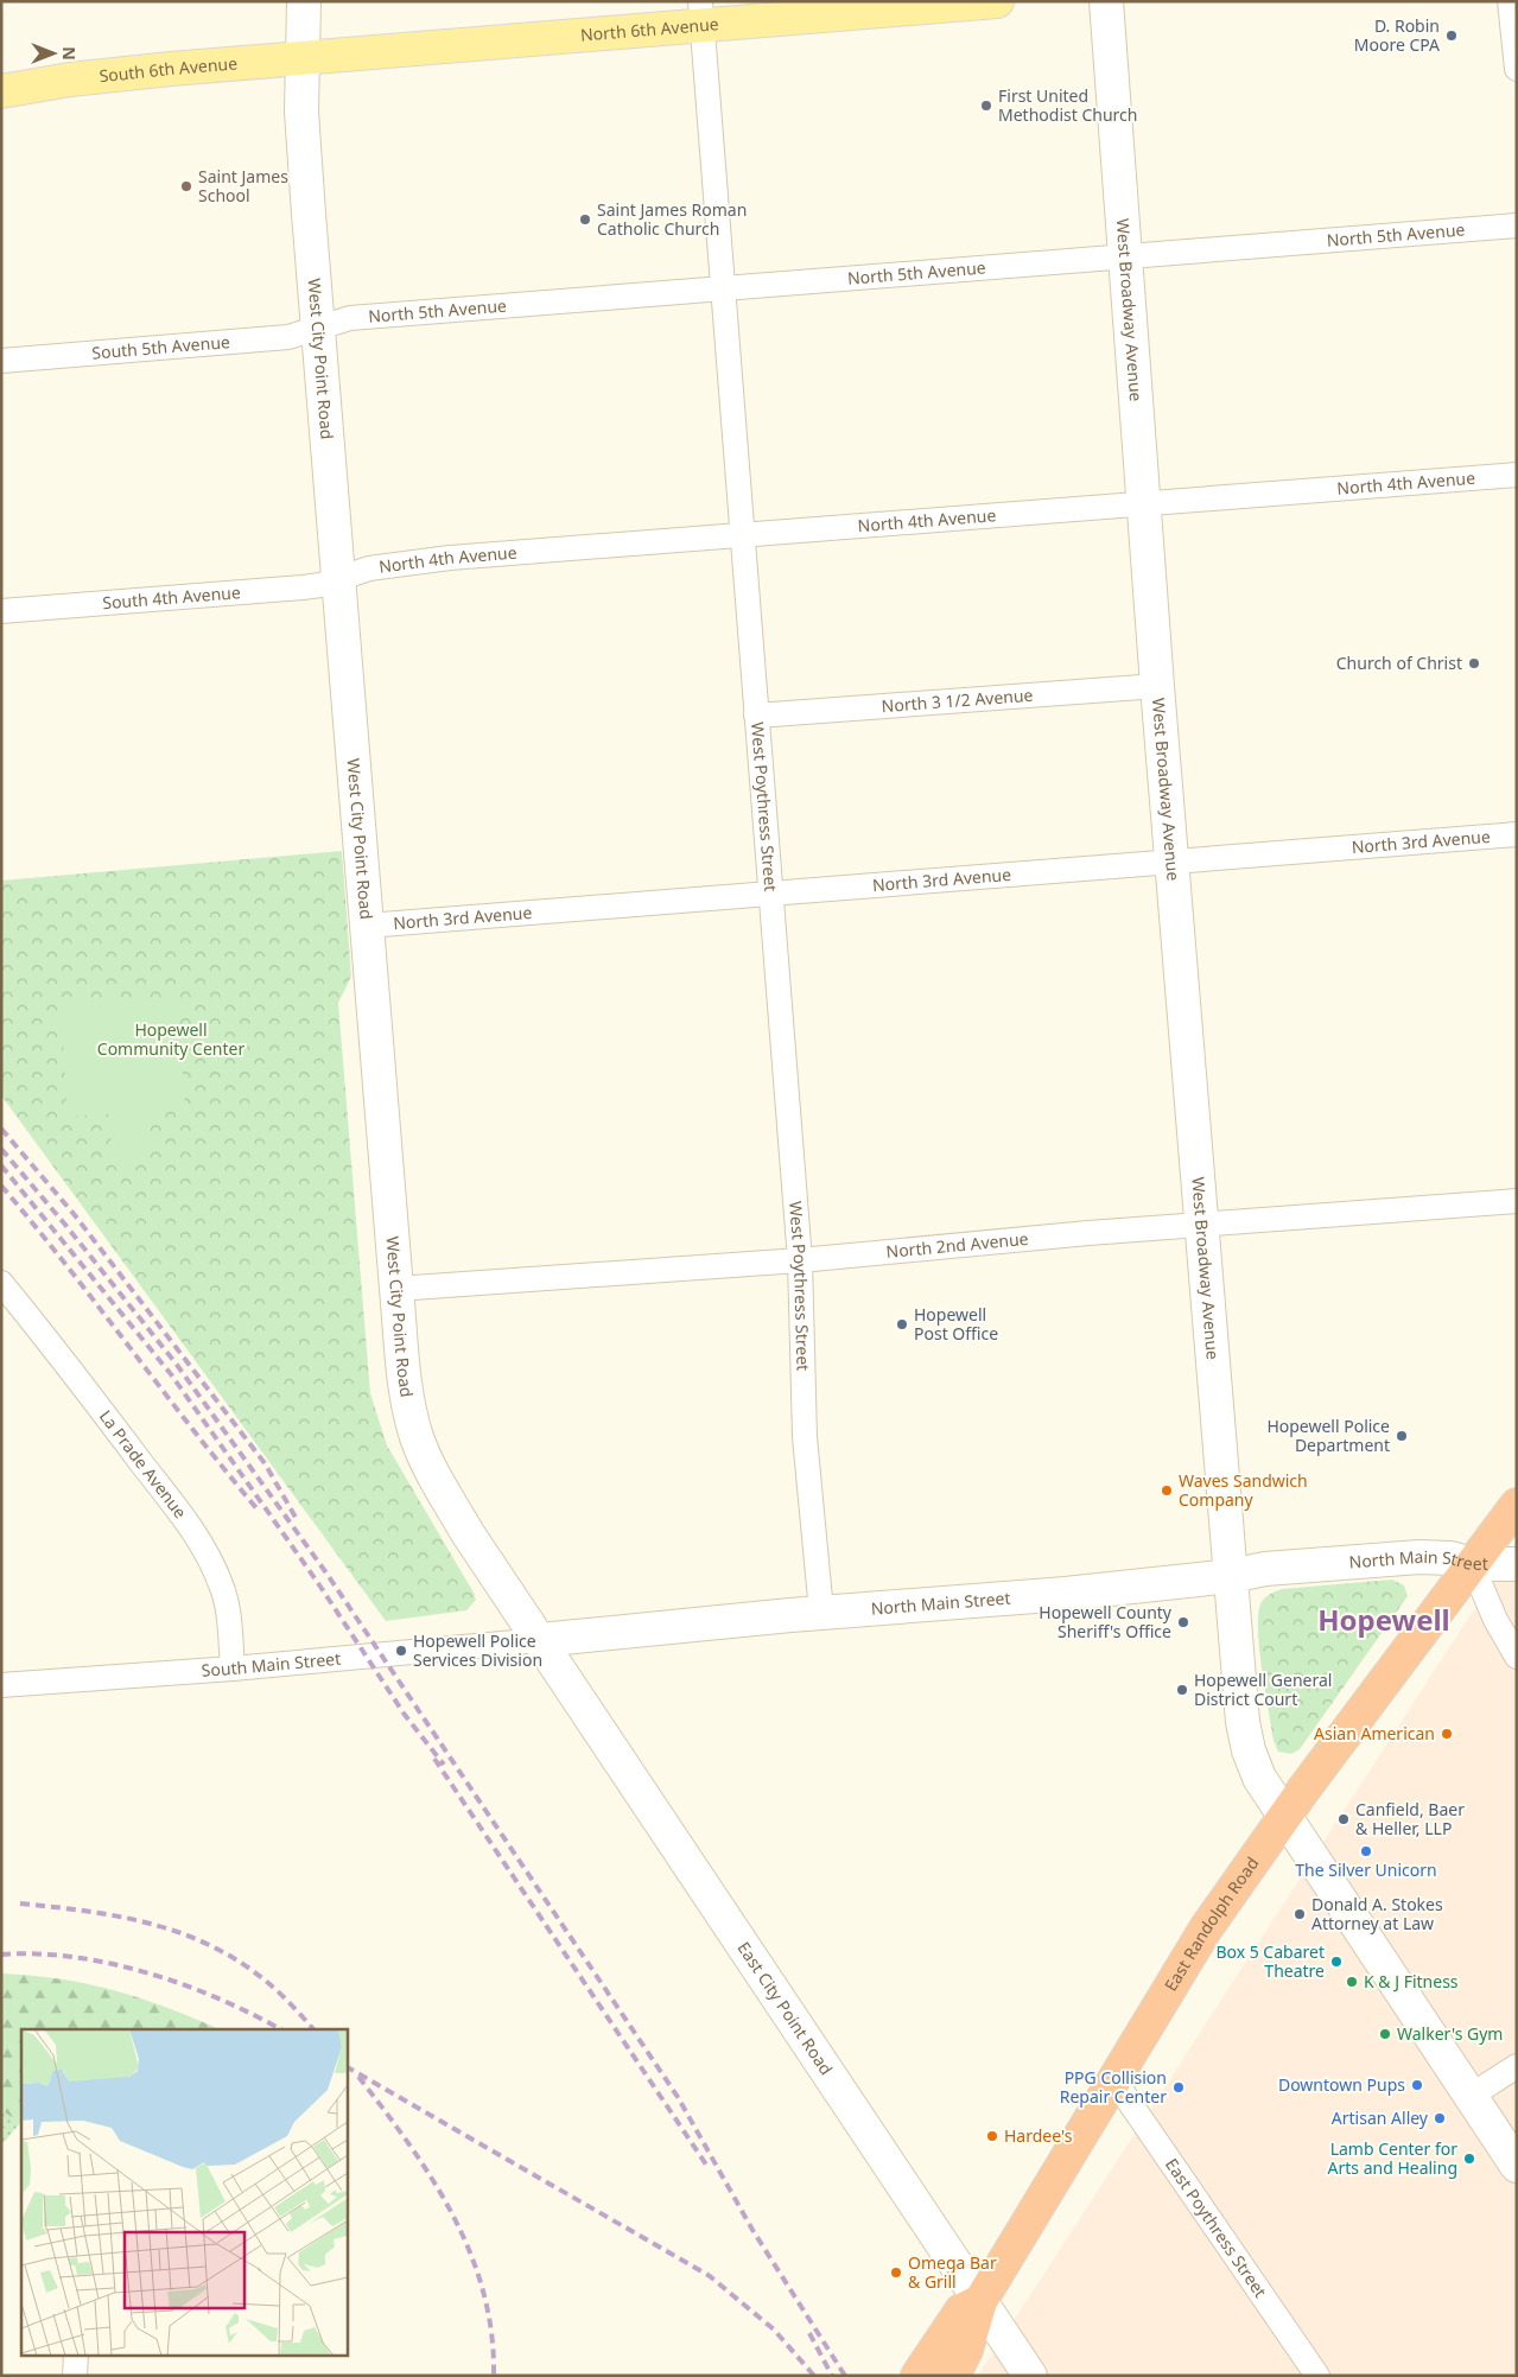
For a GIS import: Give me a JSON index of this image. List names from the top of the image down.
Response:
{
  "streets": {
    "highway": ["East Randolph Road"],
    "main road": ["North 6th Avenue", "South 6th Avenue"],
    "street": [
      "North 5th Avenue",
      "West Broadway Avenue",
      "South 5th Avenue",
      "West City Point Road",
      "North 4th Avenue",
      "South 4th Avenue",
      "North 3 1/2 Avenue",
      "West Poythress Street",
      "North 3rd Avenue",
      "North 2nd Avenue",
      "La Prade Avenue",
      "North Main Street",
      "South Main Street",
      "East City Point Road",
      "East Poythress Street"
    ]
  },
  "crossings": [
    ["North 6th Avenue", "South 6th Avenue"],
    ["North 6th Avenue", "West City Point Road"],
    ["North 6th Avenue", "West Poythress Street"],
    ["South 6th Avenue", "West City Point Road"],
    ["North 5th Avenue", "West Broadway Avenue"],
    ["North 5th Avenue", "South 5th Avenue"],
    ["North 5th Avenue", "West City Point Road"],
    ["North 5th Avenue", "West Poythress Street"],
    ["West Broadway Avenue", "North 4th Avenue"],
    ["West Broadway Avenue", "North 3 1/2 Avenue"],
    ["West Broadway Avenue", "North 3rd Avenue"],
    ["West Broadway Avenue", "North 2nd Avenue"],
    ["West Broadway Avenue", "North Main Street"],
    ["West Broadway Avenue", "East Randolph Road"],
    ["South 5th Avenue", "West City Point Road"],
    ["West City Point Road", "North 4th Avenue"],
    ["West City Point Road", "South 4th Avenue"],
    ["West City Point Road", "North 3rd Avenue"],
    ["West City Point Road", "North 2nd Avenue"],
    ["West City Point Road", "North Main Street"],
    ["West City Point Road", "South Main Street"],
    ["West City Point Road", "East City Point Road"],
    ["North 4th Avenue", "South 4th Avenue"],
    ["North 4th Avenue", "West Poythress Street"],
    ["North 3 1/2 Avenue", "West Poythress Street"],
    ["West Poythress Street", "North 3rd Avenue"],
    ["West Poythress Street", "North 2nd Avenue"],
    ["West Poythress Street", "North Main Street"],
    ["La Prade Avenue", "South Main Street"],
    ["North Main Street", "South Main Street"],
    ["North Main Street", "East Randolph Road"],
    ["North Main Street", "East City Point Road"],
    ["South Main Street", "East City Point Road"],
    ["East Randolph Road", "East City Point Road"],
    ["East Randolph Road", "East Poythress Street"]
  ],
  "districts": ["Hopewell"],
  "parks": ["Hopewell Community Center"],
  "places": [
    "D. Robin Moore CPA",
    "First United Methodist Church",
    "Saint James School",
    "Saint James Roman Catholic Church",
    "Church of Christ",
    "Hopewell Post Office",
    "Hopewell Police Department",
    "Waves Sandwich Company",
    "Hopewell County Sheriff's Office",
    "Hopewell Police Services Division",
    "Hopewell General District Court",
    "Asian American",
    "Canfield, Baer & Heller, LLP",
    "The Silver Unicorn",
    "Donald A. Stokes Attorney at Law",
    "Box 5 Cabaret Theatre",
    "K & J Fitness",
    "Walker's Gym",
    "Downtown Pups",
    "PPG Collision Repair Center",
    "Artisan Alley",
    "Hardee's",
    "Lamb Center for Arts and Healing",
    "Omega Bar & Grill"
  ],
  "north": "right"
}
